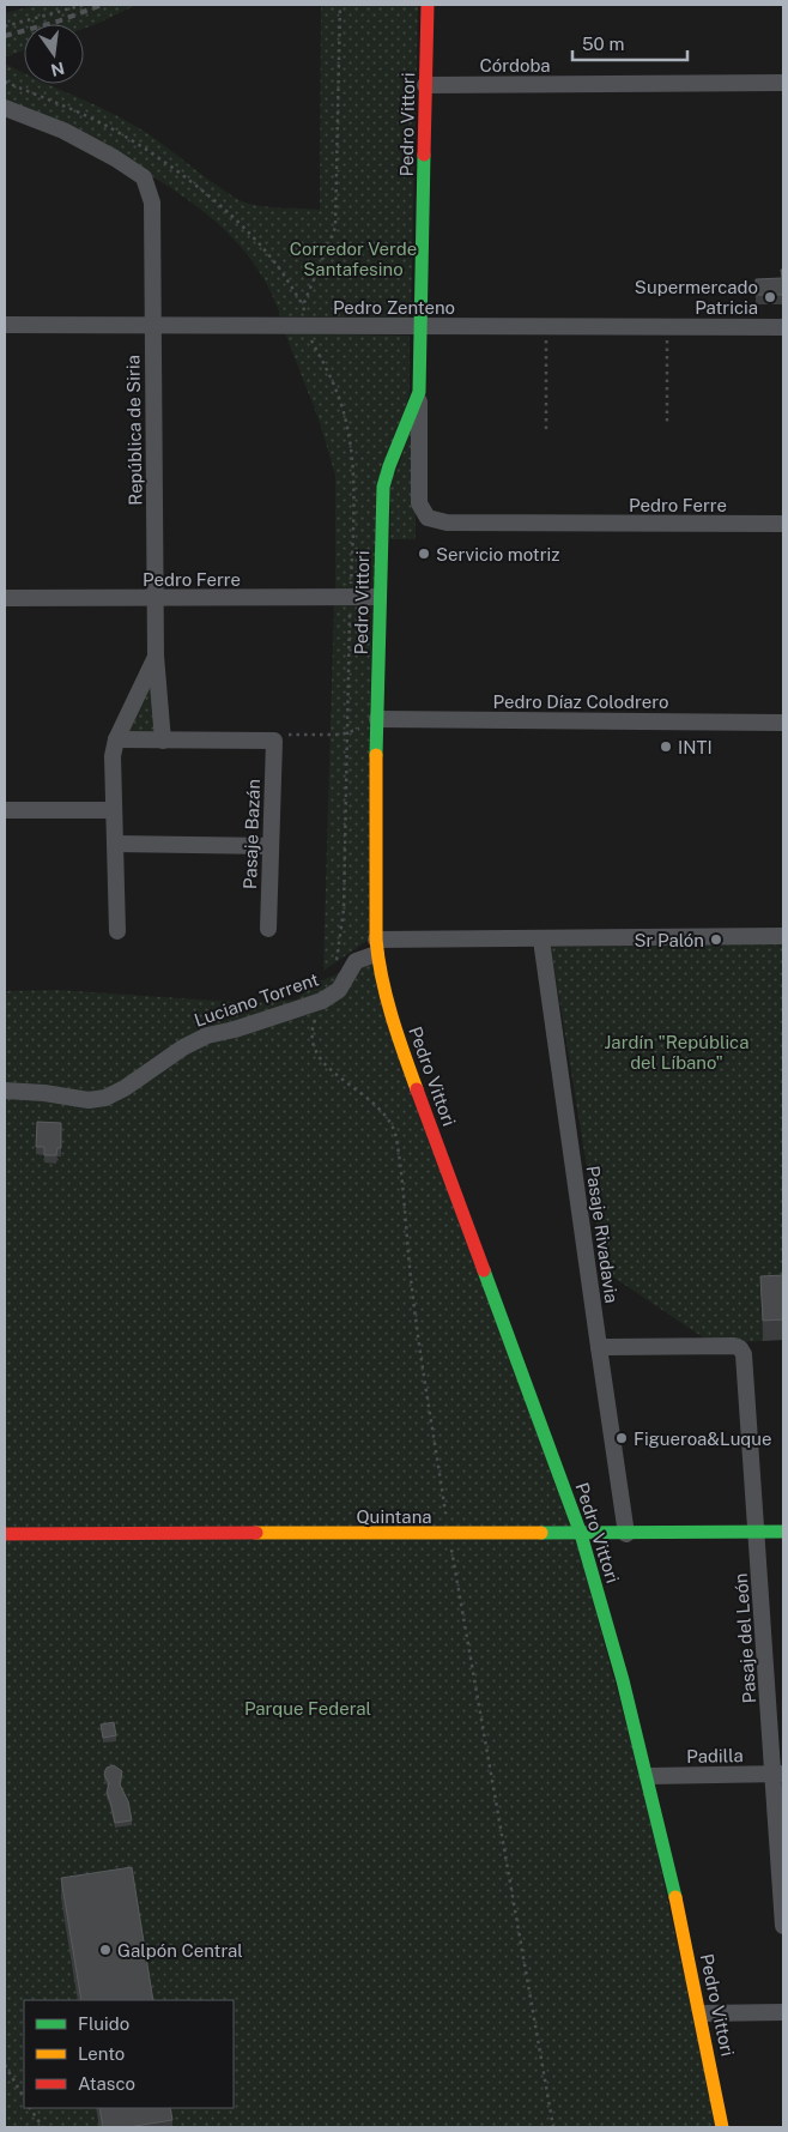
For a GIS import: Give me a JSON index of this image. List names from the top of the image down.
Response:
{
  "streets": {
    "street": [
      "Córdoba",
      "Pedro Vittori",
      "Pedro Zenteno",
      "República de Siria",
      "Pedro Ferre",
      "Pedro Díaz Colodrero",
      "Pasaje Bazán",
      "Luciano Torrent",
      "Pasaje Rivadavia",
      "Quintana",
      "Pasaje del León",
      "Padilla"
    ]
  },
  "crossings": [
    ["Córdoba", "Pedro Vittori"],
    ["Pedro Vittori", "Pedro Zenteno"],
    ["Pedro Vittori", "Pedro Ferre"],
    ["Pedro Vittori", "Pedro Díaz Colodrero"],
    ["Pedro Vittori", "Luciano Torrent"],
    ["Pedro Vittori", "Quintana"],
    ["Pedro Vittori", "Padilla"],
    ["Pedro Zenteno", "República de Siria"],
    ["República de Siria", "Pedro Ferre"],
    ["Pasaje Rivadavia", "Quintana"],
    ["Pasaje Rivadavia", "Pasaje del León"],
    ["Quintana", "Pasaje del León"],
    ["Pasaje del León", "Padilla"]
  ],
  "parks": ["Corredor Verde Santafesino", "Jardín \"República del Líbano\"", "Parque Federal"],
  "places": [
    "Supermercado Patricia",
    "Servicio motriz",
    "INTI",
    "Sr Palón",
    "Figueroa&Luque",
    "Galpón Central"
  ],
  "legend": ["Fluido", "Lento", "Atasco"],
  "scale_bar": "50 m",
  "north": "bottom"
}
